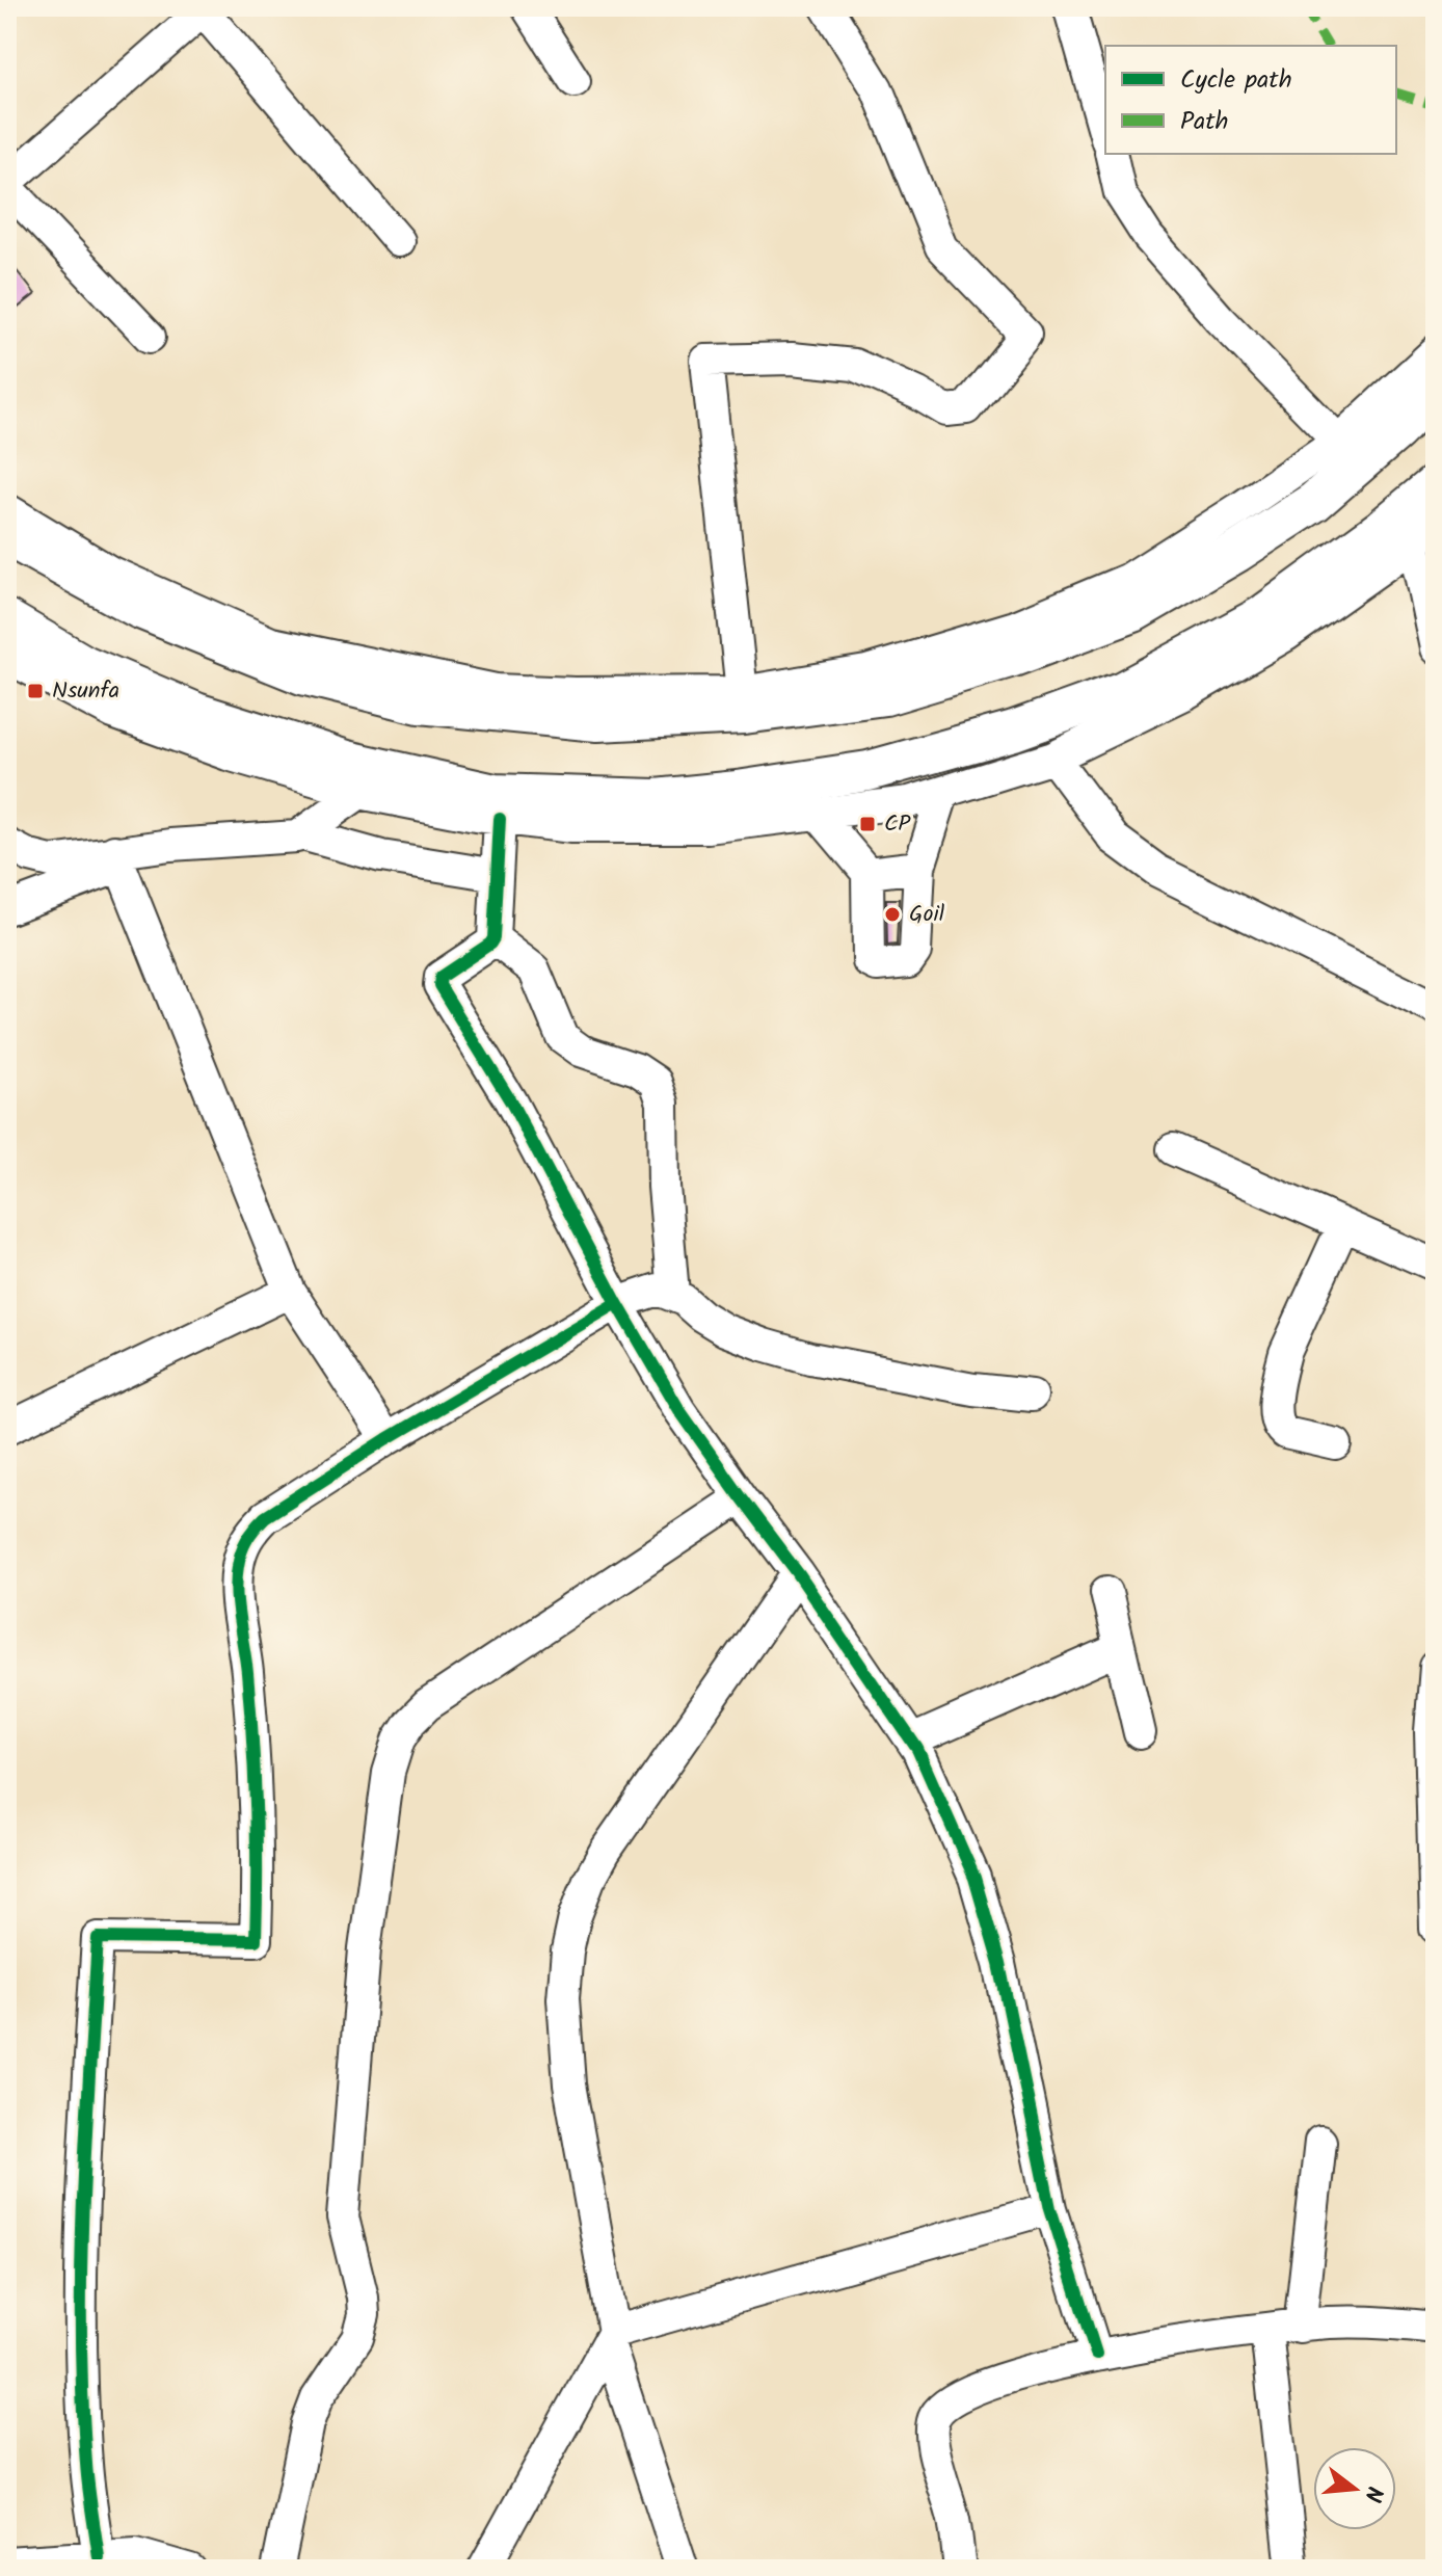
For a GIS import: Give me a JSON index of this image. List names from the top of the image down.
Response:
{
  "places": {
    "transit": ["Nsunfa", "CP"],
    "other": ["Goil"]
  },
  "legend": ["Cycle path", "Path"],
  "north": "right"
}
